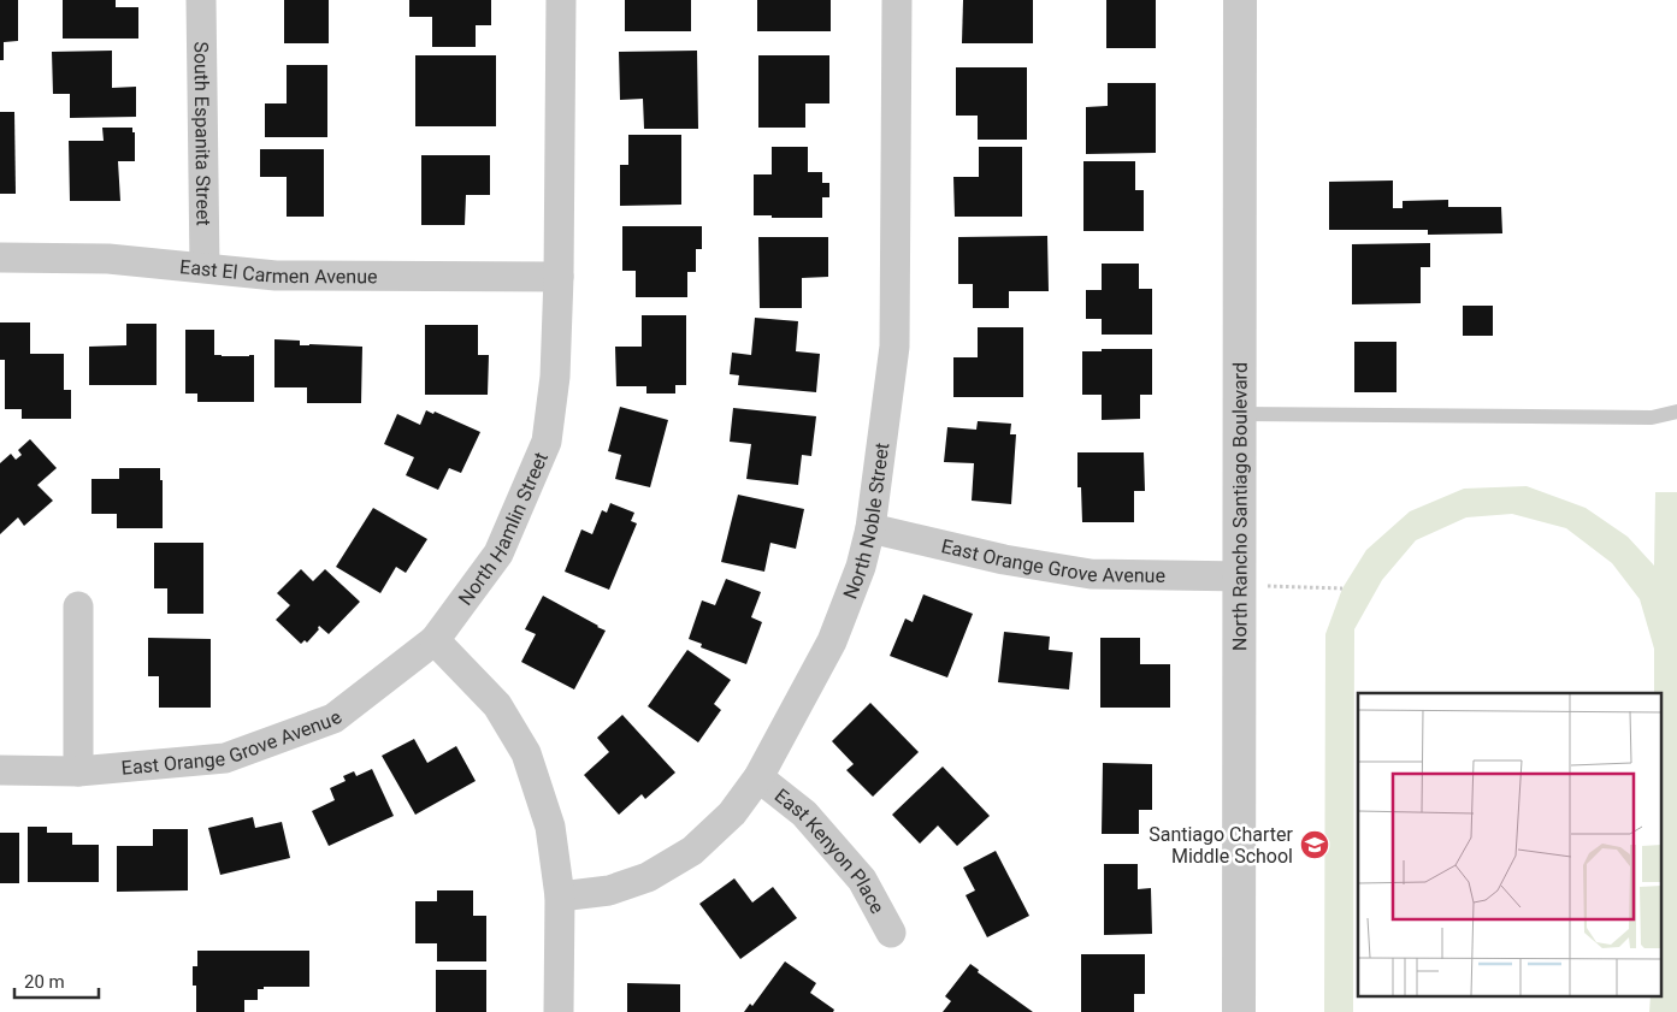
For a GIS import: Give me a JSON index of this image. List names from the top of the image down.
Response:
{
  "streets": {
    "street": [
      "South Espanita Street",
      "East El Carmen Avenue",
      "North Rancho Santiago Boulevard",
      "North Noble Street",
      "North Hamlin Street",
      "East Orange Grove Avenue",
      "East Kenyon Place"
    ]
  },
  "crossings": [
    ["South Espanita Street", "East El Carmen Avenue"],
    ["East El Carmen Avenue", "North Hamlin Street"],
    ["North Rancho Santiago Boulevard", "East Orange Grove Avenue"],
    ["North Noble Street", "East Orange Grove Avenue"],
    ["North Noble Street", "East Kenyon Place"],
    ["North Hamlin Street", "East Orange Grove Avenue"]
  ],
  "places": {
    "school or university": ["Santiago Charter Middle School"]
  },
  "scale_bar": "20 m"
}
